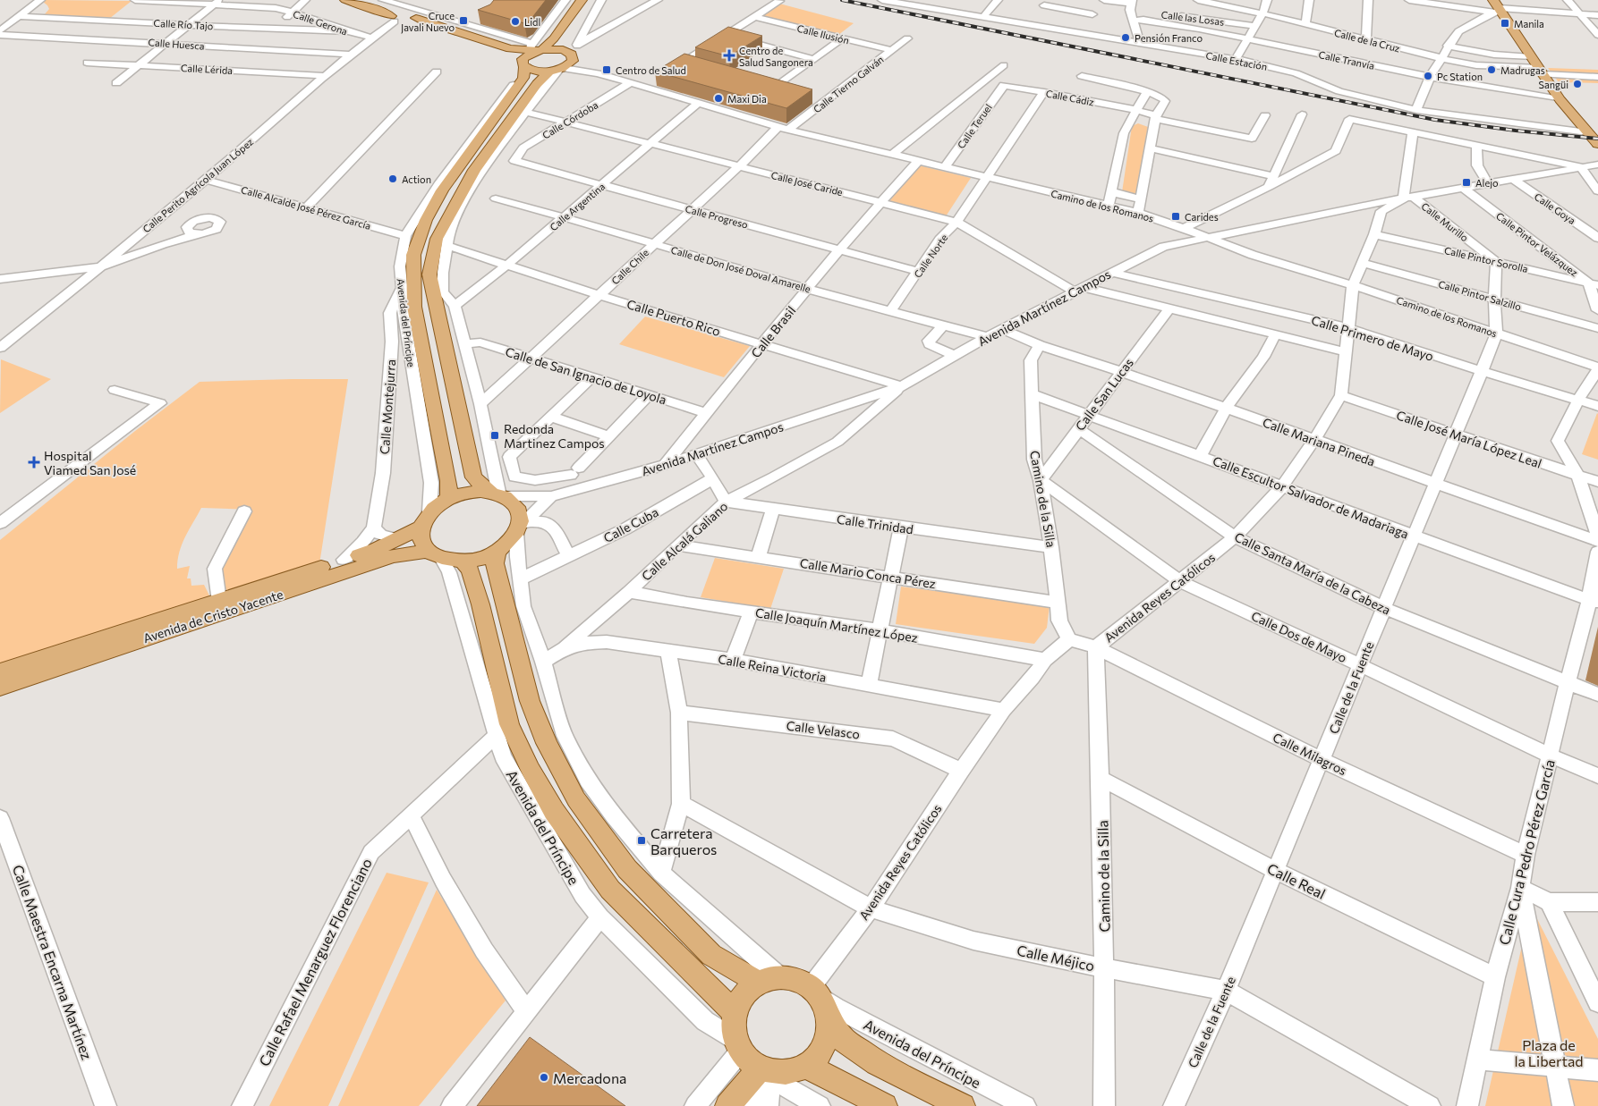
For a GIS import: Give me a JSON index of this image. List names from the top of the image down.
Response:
{
  "streets": {
    "main road": ["Avenida del Príncipe", "Avenida de Cristo Yacente"],
    "street": [
      "Calle las Losas",
      "Calle Gerona",
      "Calle Río Tajo",
      "Calle Ilusión",
      "Calle de la Cruz",
      "Calle Huesca",
      "Calle Tranvía",
      "Calle Estación",
      "Calle Lérida",
      "Calle Tierno Galván",
      "Calle Cádiz",
      "Calle Córdoba",
      "Calle Teruel",
      "Calle José Caride",
      "Calle Perito Agrícola Juan López",
      "Camino de los Romanos",
      "Calle Argentina",
      "Calle Alcalde José Pérez García",
      "Calle Goya",
      "Calle Progreso",
      "Calle Murillo",
      "Calle Pintor Velázquez",
      "Calle Norte",
      "Calle Pintor Sorolla",
      "Calle Chile",
      "Calle de Don José Doval Amarelle",
      "Calle Pintor Salzillo",
      "Avenida Martínez Campos",
      "Calle Puerto Rico",
      "Calle Brasil",
      "Calle Primero de Mayo",
      "Calle de San Ignacio de Loyola",
      "Calle San Lucas",
      "Calle Montejurra",
      "Calle José María López Leal",
      "Calle Mariana Pineda",
      "Calle Escultor Salvador de Madariaga",
      "Camino de la Silla",
      "Calle Trinidad",
      "Calle Cuba",
      "Calle Alcalá Galiano",
      "Calle Mario Conca Pérez",
      "Calle Santa María de la Cabeza",
      "Avenida Reyes Católicos",
      "Calle Joaquín Martínez López",
      "Calle Dos de Mayo",
      "Calle Reina Victoria",
      "Calle de la Fuente",
      "Calle Velasco",
      "Calle Milagros",
      "Calle Cura Pedro Pérez García",
      "Calle Real",
      "Calle Méjico",
      "Calle Maestra Encarna Martínez",
      "Calle Rafael Menarguez Florenciano"
    ]
  },
  "crossings": [
    ["Calle Gerona", "Calle Río Tajo"],
    ["Calle Gerona", "Calle Perito Agrícola Juan López"],
    ["Calle Ilusión", "Calle Tierno Galván"],
    ["Calle Huesca", "Calle Perito Agrícola Juan López"],
    ["Calle Lérida", "Calle Perito Agrícola Juan López"],
    ["Calle Tierno Galván", "Camino de los Romanos"],
    ["Calle Tierno Galván", "Calle Chile"],
    ["Calle Cádiz", "Calle Teruel"],
    ["Calle Cádiz", "Calle Norte"],
    ["Calle Córdoba", "Calle José Caride"],
    ["Calle Córdoba", "Camino de los Romanos"],
    ["Calle Córdoba", "Calle Progreso"],
    ["Calle Teruel", "Camino de los Romanos"],
    ["Calle José Caride", "Calle Argentina"],
    ["Calle José Caride", "Calle Norte"],
    ["Calle José Caride", "Calle Chile"],
    ["Calle José Caride", "Avenida Martínez Campos"],
    ["Calle José Caride", "Calle Brasil"],
    ["Calle José Caride", "Calle San Lucas"],
    ["Calle José Caride", "Avenida Reyes Católicos"],
    ["Calle Perito Agrícola Juan López", "Calle Alcalde José Pérez García"],
    ["Camino de los Romanos", "Calle Argentina"],
    ["Camino de los Romanos", "Calle Norte"],
    ["Camino de los Romanos", "Calle Chile"],
    ["Camino de los Romanos", "Avenida Martínez Campos"],
    ["Camino de los Romanos", "Calle Brasil"],
    ["Camino de los Romanos", "Avenida Reyes Católicos"],
    ["Camino de los Romanos", "Calle de la Fuente"],
    ["Calle Argentina", "Calle Progreso"],
    ["Calle Argentina", "Calle de Don José Doval Amarelle"],
    ["Calle Argentina", "Calle Puerto Rico"],
    ["Calle Alcalde José Pérez García", "Avenida del Príncipe"],
    ["Calle Goya", "Avenida Martínez Campos"],
    ["Calle Progreso", "Calle Norte"],
    ["Calle Progreso", "Calle Chile"],
    ["Calle Progreso", "Calle Brasil"],
    ["Calle Murillo", "Calle Pintor Sorolla"],
    ["Calle Murillo", "Avenida Martínez Campos"],
    ["Calle Murillo", "Avenida Reyes Católicos"],
    ["Calle Murillo", "Calle de la Fuente"],
    ["Calle Pintor Velázquez", "Calle Pintor Sorolla"],
    ["Calle Pintor Velázquez", "Avenida Martínez Campos"],
    ["Calle Norte", "Calle de Don José Doval Amarelle"],
    ["Calle Pintor Sorolla", "Avenida Reyes Católicos"],
    ["Calle Pintor Sorolla", "Calle de la Fuente"],
    ["Calle Chile", "Calle de Don José Doval Amarelle"],
    ["Calle Chile", "Calle Puerto Rico"],
    ["Calle Chile", "Calle de San Ignacio de Loyola"],
    ["Calle de Don José Doval Amarelle", "Avenida Martínez Campos"],
    ["Calle de Don José Doval Amarelle", "Calle Brasil"],
    ["Calle Pintor Salzillo", "Avenida Reyes Católicos"],
    ["Calle Pintor Salzillo", "Calle de la Fuente"],
    ["Avenida Martínez Campos", "Calle Puerto Rico"],
    ["Avenida Martínez Campos", "Avenida del Príncipe"],
    ["Avenida Martínez Campos", "Calle Brasil"],
    ["Avenida Martínez Campos", "Calle Primero de Mayo"],
    ["Avenida Martínez Campos", "Calle Alcalá Galiano"],
    ["Avenida Martínez Campos", "Avenida Reyes Católicos"],
    ["Avenida Martínez Campos", "Avenida de Cristo Yacente"],
    ["Calle Puerto Rico", "Calle Brasil"],
    ["Calle Puerto Rico", "Calle Alcalá Galiano"],
    ["Avenida del Príncipe", "Calle Montejurra"],
    ["Avenida del Príncipe", "Avenida Reyes Católicos"],
    ["Avenida del Príncipe", "Avenida de Cristo Yacente"],
    ["Avenida del Príncipe", "Calle Rafael Menarguez Florenciano"],
    ["Calle Brasil", "Calle de San Ignacio de Loyola"],
    ["Calle Primero de Mayo", "Avenida Reyes Católicos"],
    ["Calle Primero de Mayo", "Calle de la Fuente"],
    ["Calle San Lucas", "Calle Mariana Pineda"],
    ["Calle San Lucas", "Calle Escultor Salvador de Madariaga"],
    ["Calle San Lucas", "Camino de la Silla"],
    ["Calle San Lucas", "Calle Santa María de la Cabeza"],
    ["Calle San Lucas", "Calle Dos de Mayo"],
    ["Calle José María López Leal", "Avenida Reyes Católicos"],
    ["Calle José María López Leal", "Calle de la Fuente"],
    ["Calle Mariana Pineda", "Camino de la Silla"],
    ["Calle Mariana Pineda", "Avenida Reyes Católicos"],
    ["Calle Mariana Pineda", "Calle de la Fuente"],
    ["Calle Escultor Salvador de Madariaga", "Camino de la Silla"],
    ["Calle Escultor Salvador de Madariaga", "Avenida Reyes Católicos"],
    ["Calle Escultor Salvador de Madariaga", "Calle de la Fuente"],
    ["Calle Escultor Salvador de Madariaga", "Calle Cura Pedro Pérez García"],
    ["Camino de la Silla", "Calle Trinidad"],
    ["Camino de la Silla", "Calle Mario Conca Pérez"],
    ["Camino de la Silla", "Avenida Reyes Católicos"],
    ["Camino de la Silla", "Calle Dos de Mayo"],
    ["Camino de la Silla", "Calle Milagros"],
    ["Camino de la Silla", "Calle Real"],
    ["Camino de la Silla", "Calle Méjico"],
    ["Calle Trinidad", "Calle Alcalá Galiano"],
    ["Calle Alcalá Galiano", "Calle Mario Conca Pérez"],
    ["Calle Alcalá Galiano", "Calle Joaquín Martínez López"],
    ["Calle Alcalá Galiano", "Calle Reina Victoria"],
    ["Calle Santa María de la Cabeza", "Avenida Reyes Católicos"],
    ["Calle Santa María de la Cabeza", "Calle de la Fuente"],
    ["Calle Santa María de la Cabeza", "Calle Cura Pedro Pérez García"],
    ["Avenida Reyes Católicos", "Calle Joaquín Martínez López"],
    ["Avenida Reyes Católicos", "Calle Dos de Mayo"],
    ["Avenida Reyes Católicos", "Calle Reina Victoria"],
    ["Avenida Reyes Católicos", "Calle Velasco"],
    ["Avenida Reyes Católicos", "Calle Milagros"],
    ["Avenida Reyes Católicos", "Calle Méjico"],
    ["Calle Dos de Mayo", "Calle de la Fuente"],
    ["Calle Dos de Mayo", "Calle Cura Pedro Pérez García"],
    ["Calle de la Fuente", "Calle Milagros"],
    ["Calle de la Fuente", "Calle Real"],
    ["Calle de la Fuente", "Calle Méjico"],
    ["Calle Milagros", "Calle Cura Pedro Pérez García"],
    ["Calle Cura Pedro Pérez García", "Calle Real"]
  ],
  "parks": ["Plaza de la Libertad"],
  "places": {
    "transit": [
      "Cruce Javali Nuevo",
      "Manila",
      "Centro de Salud",
      "Alejo",
      "Carides",
      "Redonda Martinez Campos",
      "Carretera Barqueros"
    ],
    "other": [
      "Lidl",
      "Pensión Franco",
      "Madrugas",
      "Pc Station",
      "Sangüi",
      "Maxi Dia",
      "Action",
      "Mercadona"
    ],
    "health": ["Centro de Salud Sangonera", "Hospital Viamed San José"]
  }
}
